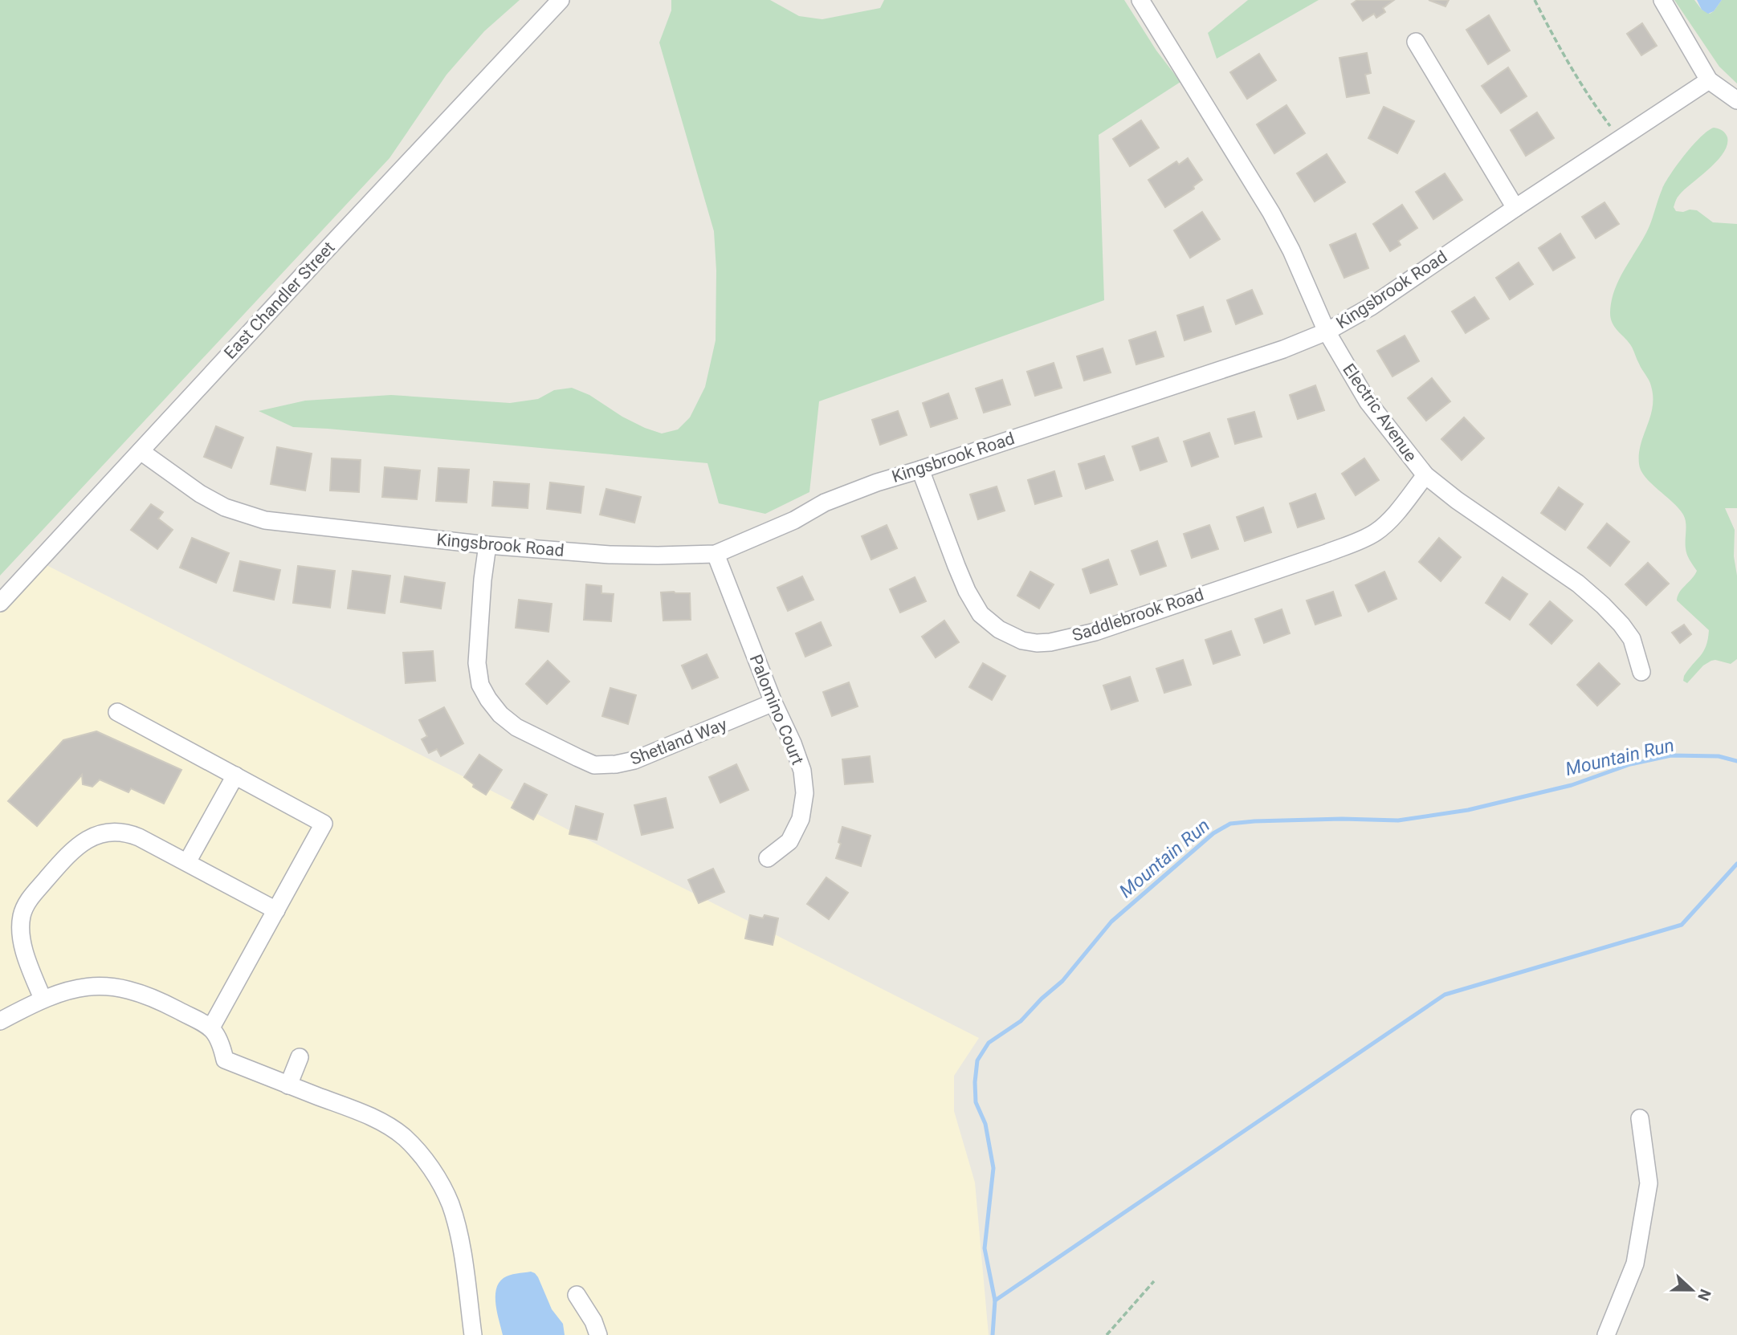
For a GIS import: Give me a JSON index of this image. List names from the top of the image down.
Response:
{
  "streets": {
    "street": [
      "Kingsbrook Road",
      "East Chandler Street",
      "Electric Avenue",
      "Saddlebrook Road",
      "Palomino Court",
      "Shetland Way"
    ]
  },
  "crossings": [
    ["Kingsbrook Road", "East Chandler Street"],
    ["Kingsbrook Road", "Electric Avenue"],
    ["Kingsbrook Road", "Saddlebrook Road"],
    ["Kingsbrook Road", "Palomino Court"],
    ["Kingsbrook Road", "Shetland Way"],
    ["Electric Avenue", "Saddlebrook Road"],
    ["Palomino Court", "Shetland Way"]
  ],
  "water": ["Mountain Run"],
  "north": "right"
}
